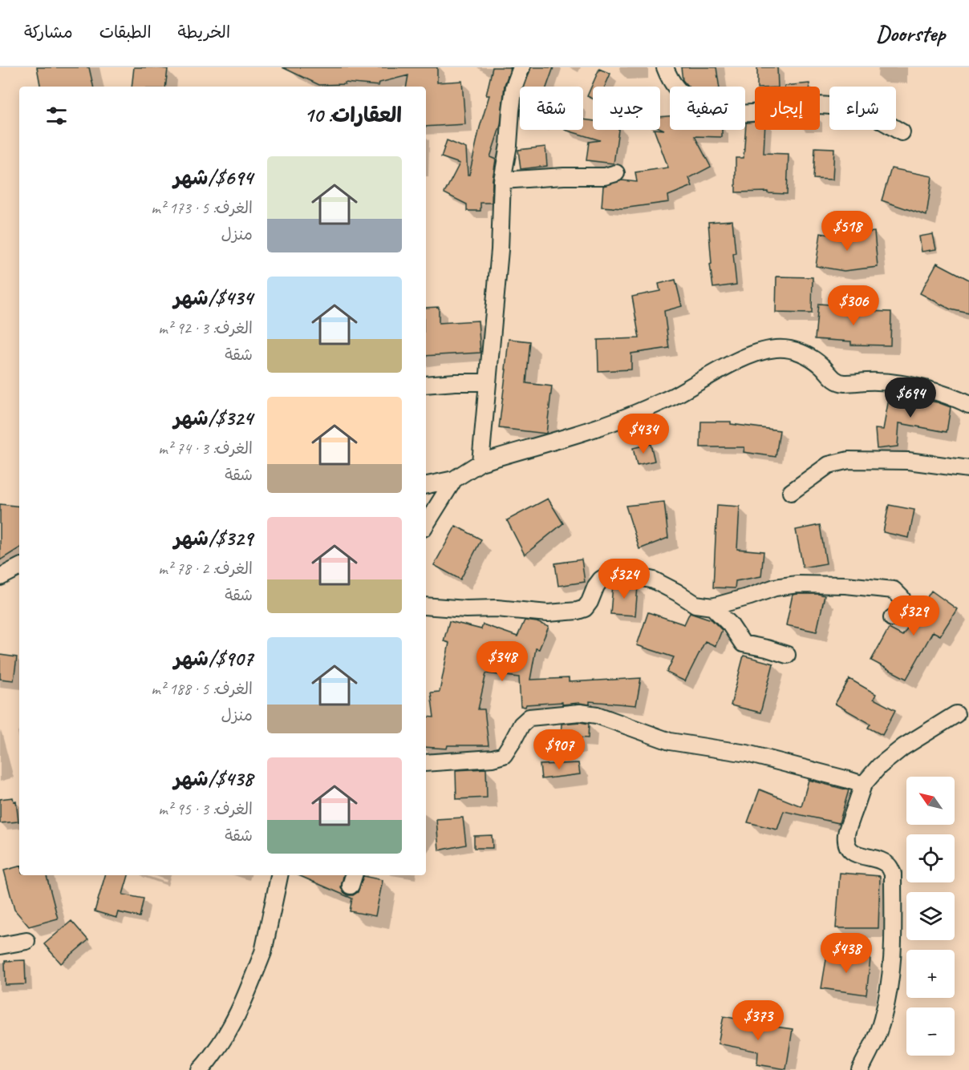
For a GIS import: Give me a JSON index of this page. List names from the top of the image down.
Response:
{
  "north": "top left",
  "page": {
    "header": "Doorstep",
    "nav": ["الخريطة", "الطبقات", "مشاركة"],
    "chip": [
      "شراء",
      "إيجار",
      "تصفية",
      "جديد",
      "شقة"
    ],
    "heading": "العقارات: 10",
    "list": [
      {
        "name": "$694/شهر",
        "note": "الغرف: 5 · 173 m² · منزل"
      },
      {
        "name": "$434/شهر",
        "note": "الغرف: 3 · 92 m² · شقة"
      },
      {
        "name": "$324/شهر",
        "note": "الغرف: 3 · 74 m² · شقة"
      },
      {
        "name": "$329/شهر",
        "note": "الغرف: 2 · 78 m² · شقة"
      },
      {
        "name": "$907/شهر",
        "note": "الغرف: 5 · 188 m² · منزل"
      },
      {
        "name": "$438/شهر",
        "note": "الغرف: 3 · 95 m² · شقة"
      }
    ],
    "price": [
      "$518",
      "$306",
      "$694",
      "$434",
      "$324",
      "$329",
      "$348",
      "$907",
      "$438",
      "$373"
    ],
    "map_buttons": ["+", "−"]
  }
}
